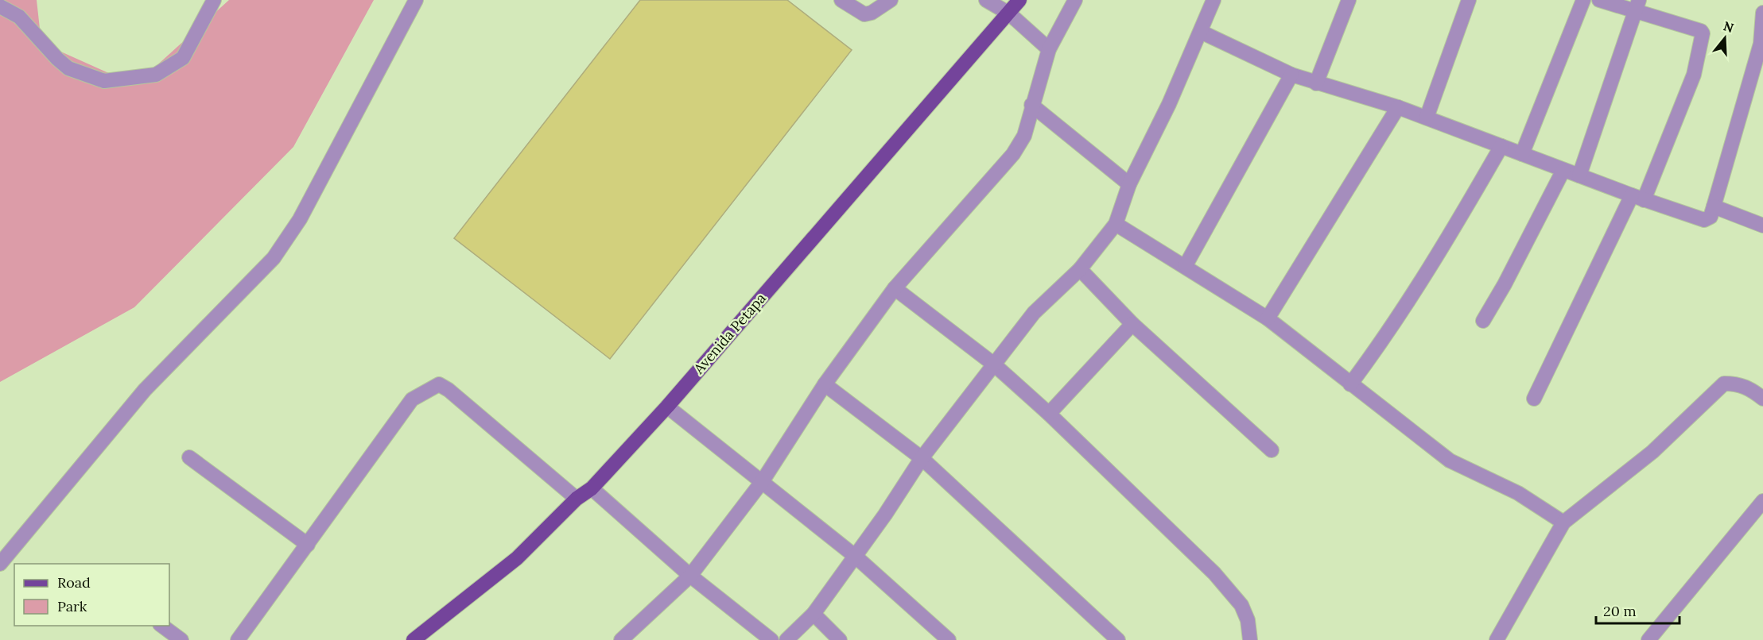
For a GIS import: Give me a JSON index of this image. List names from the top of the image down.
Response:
{
  "streets": {
    "main road": ["Avenida Petapa"]
  },
  "legend": ["Road", "Park"],
  "scale_bar": "20 m",
  "north": "top"
}
